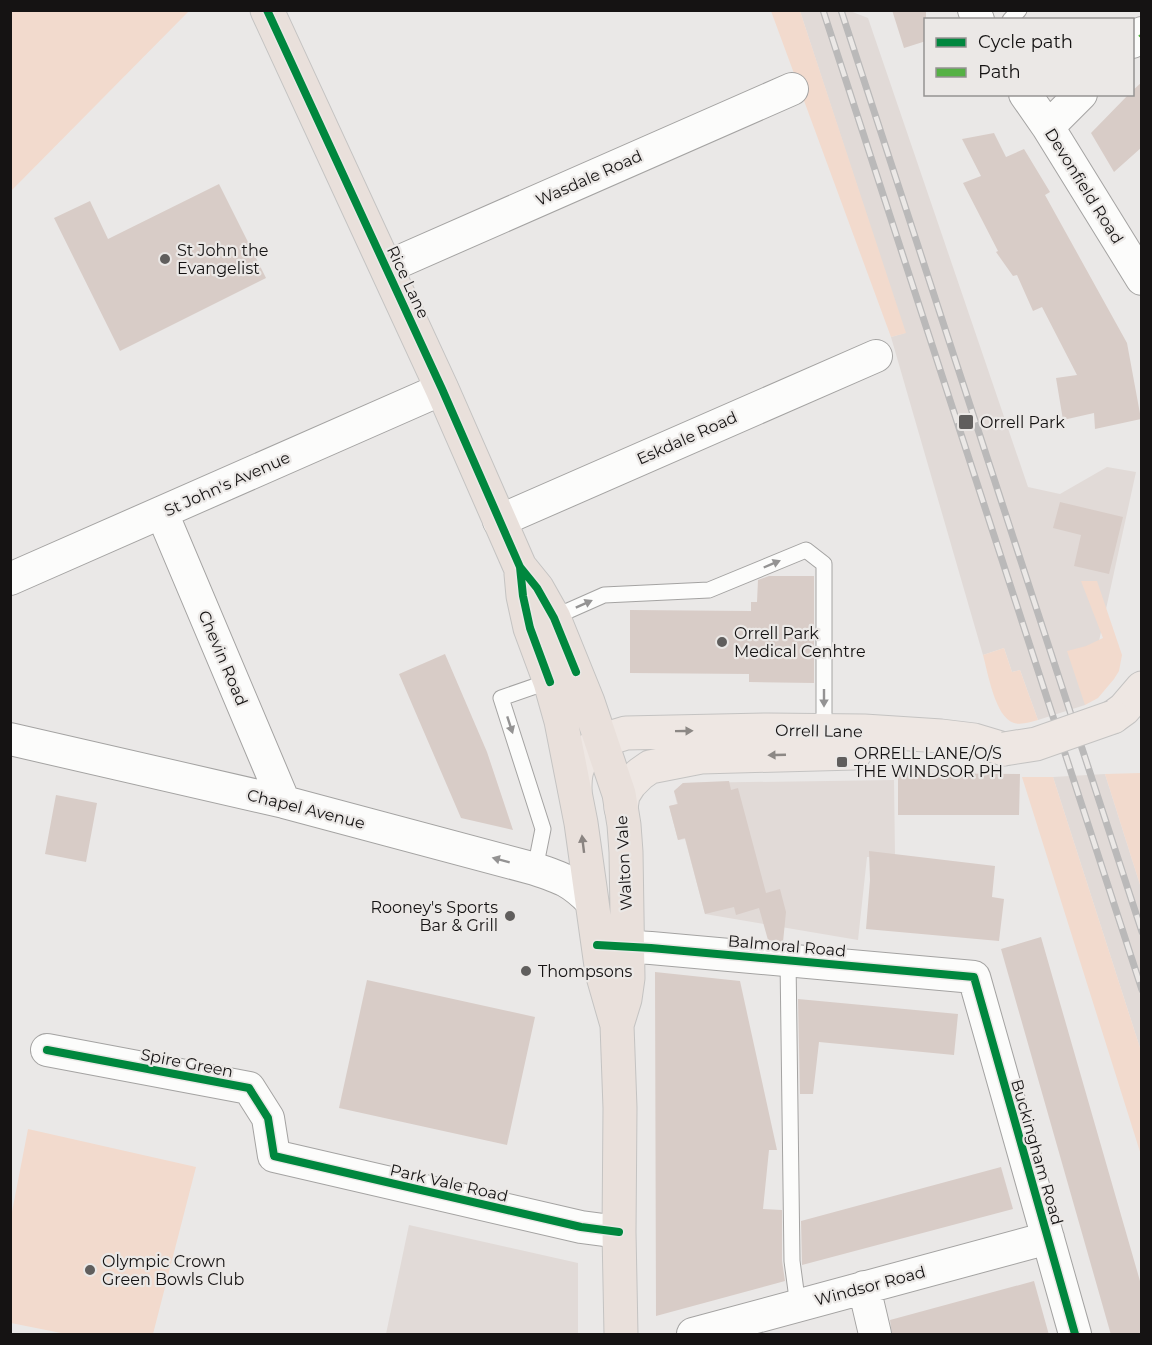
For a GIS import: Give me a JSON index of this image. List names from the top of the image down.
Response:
{
  "streets": {
    "highway": ["Rice Lane", "Walton Vale"],
    "main road": ["Orrell Lane"],
    "street": [
      "Wasdale Road",
      "Devonfield Road",
      "Eskdale Road",
      "St John's Avenue",
      "Chevin Road",
      "Chapel Avenue",
      "Balmoral Road",
      "Spire Green",
      "Buckingham Road",
      "Park Vale Road",
      "Windsor Road"
    ]
  },
  "crossings": [
    ["Wasdale Road", "Rice Lane"],
    ["Rice Lane", "Eskdale Road"],
    ["Rice Lane", "St John's Avenue"],
    ["Rice Lane", "Orrell Lane"],
    ["Rice Lane", "Walton Vale"],
    ["St John's Avenue", "Chevin Road"],
    ["Chevin Road", "Chapel Avenue"],
    ["Orrell Lane", "Walton Vale"],
    ["Chapel Avenue", "Walton Vale"],
    ["Walton Vale", "Balmoral Road"],
    ["Walton Vale", "Park Vale Road"],
    ["Balmoral Road", "Buckingham Road"],
    ["Spire Green", "Park Vale Road"],
    ["Buckingham Road", "Windsor Road"]
  ],
  "one_way": ["Chapel Avenue"],
  "places": {
    "other": [
      "St John the Evangelist",
      "Orrell Park Medical Cenhtre",
      "Rooney's Sports Bar & Grill",
      "Thompsons",
      "Olympic Crown Green Bowls Club"
    ],
    "transit": ["Orrell Park", "ORRELL LANE/O/S THE WINDSOR PH"]
  },
  "legend": ["Cycle path", "Path"]
}
